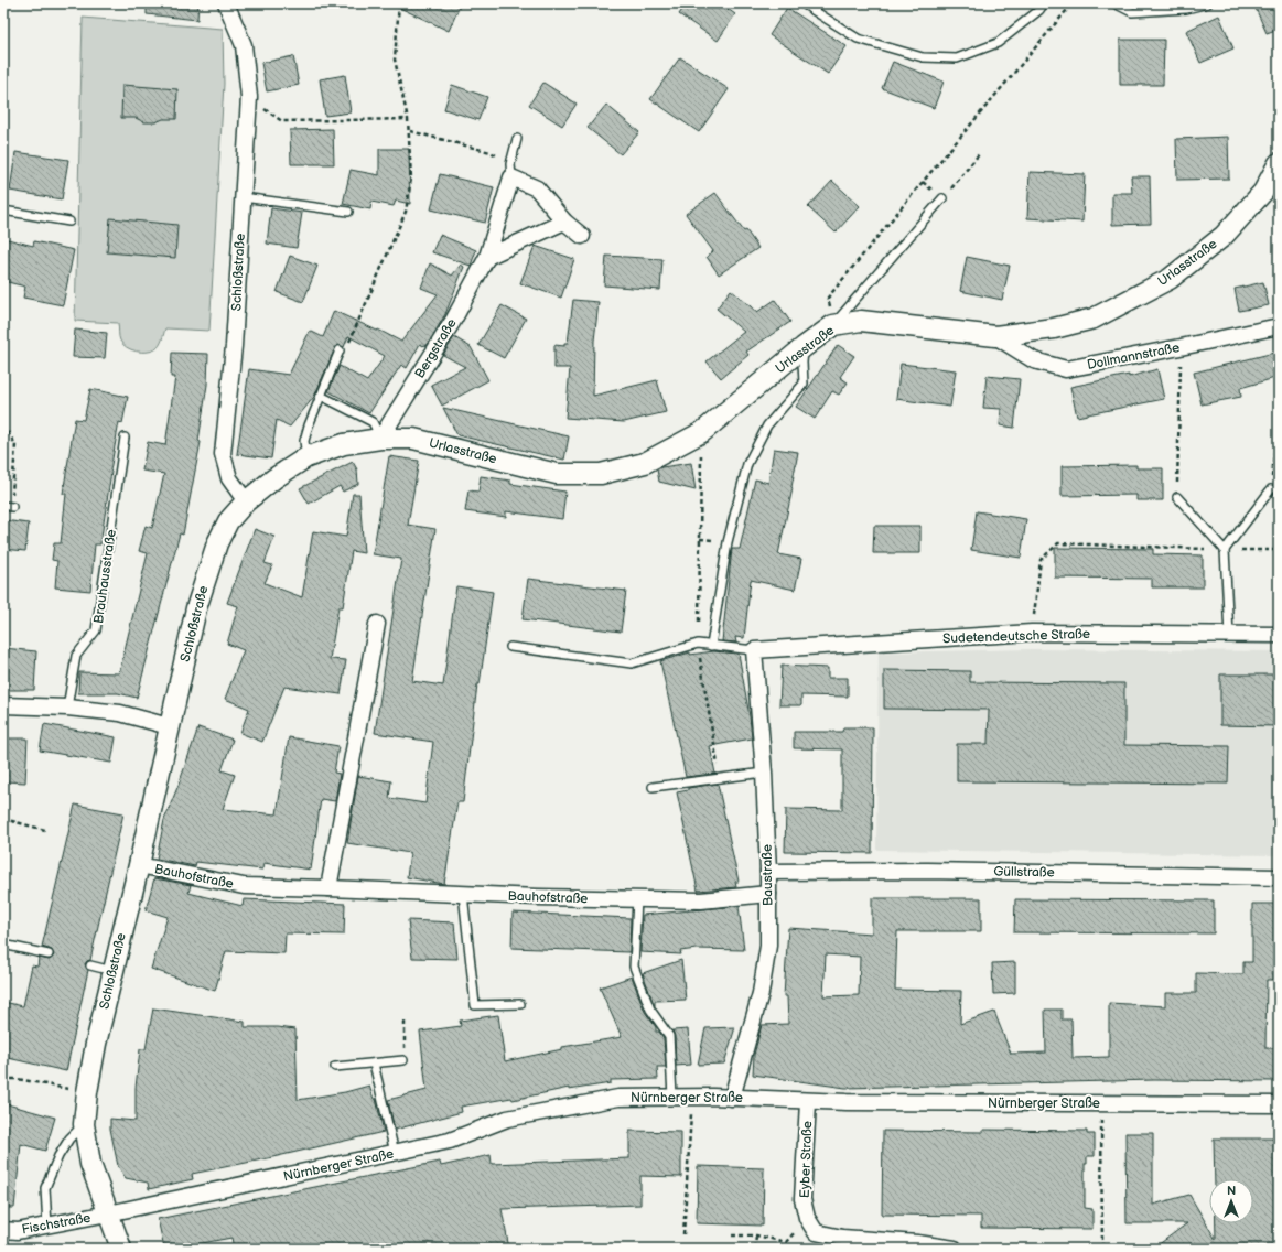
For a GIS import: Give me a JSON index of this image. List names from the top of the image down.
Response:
{
  "streets": {
    "street": [
      "Urlasstraße",
      "Schloßstraße",
      "Bergstraße",
      "Dollmannstraße",
      "Sudetendeutsche Straße",
      "Güllstraße",
      "Baustraße",
      "Bauhofstraße",
      "Nürnberger Straße",
      "Eyber Straße",
      "Fischstraße"
    ],
    "lane": ["Brauhausstraße"]
  },
  "crossings": [
    ["Urlasstraße", "Schloßstraße"],
    ["Urlasstraße", "Bergstraße"],
    ["Urlasstraße", "Dollmannstraße"],
    ["Schloßstraße", "Bauhofstraße"],
    ["Schloßstraße", "Nürnberger Straße"],
    ["Schloßstraße", "Fischstraße"],
    ["Sudetendeutsche Straße", "Baustraße"],
    ["Güllstraße", "Baustraße"],
    ["Baustraße", "Bauhofstraße"],
    ["Baustraße", "Nürnberger Straße"],
    ["Nürnberger Straße", "Eyber Straße"],
    ["Nürnberger Straße", "Fischstraße"]
  ],
  "north": "top"
}
